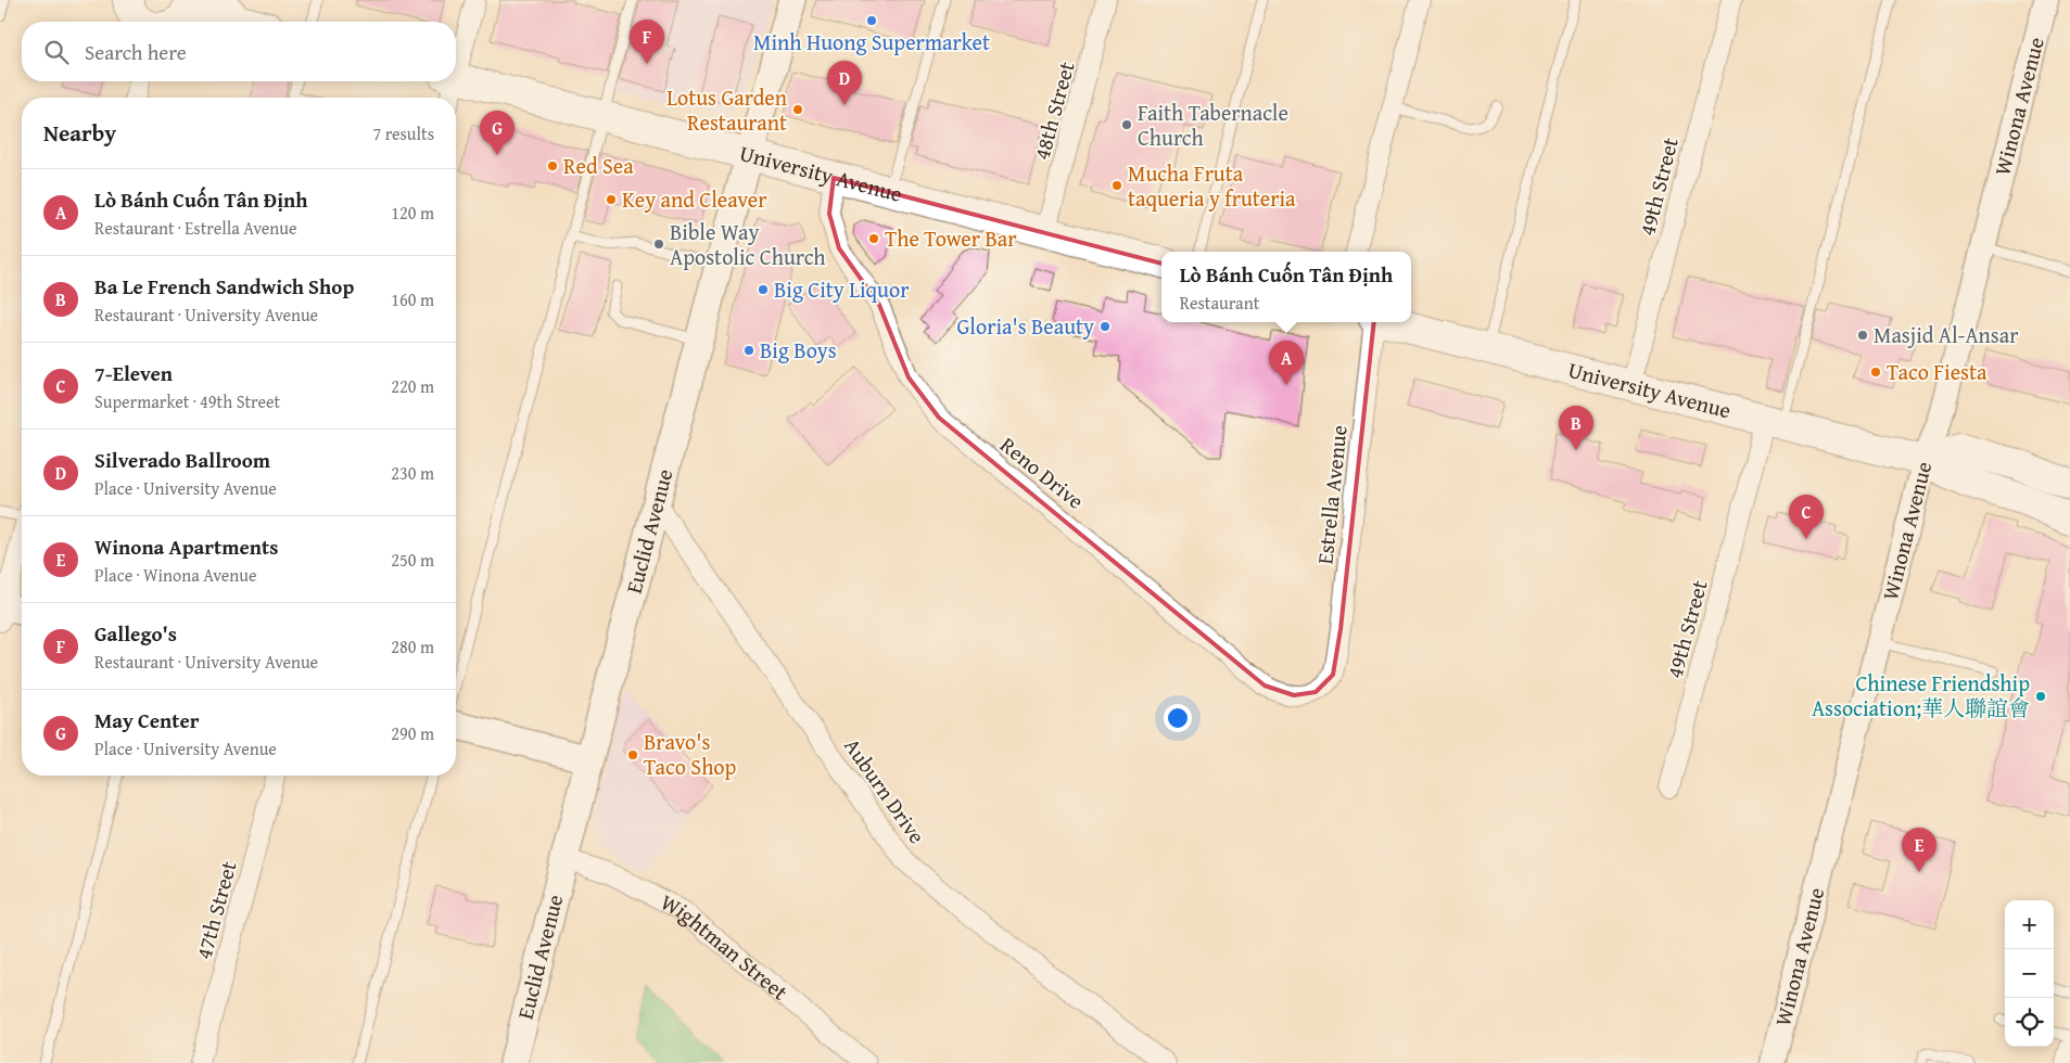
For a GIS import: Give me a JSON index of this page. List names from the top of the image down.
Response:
{
  "streets": {
    "main road": ["University Avenue", "Euclid Avenue"],
    "street": [
      "Winona Avenue",
      "48th Street",
      "49th Street",
      "Reno Drive",
      "Estrella Avenue",
      "Auburn Drive",
      "47th Street",
      "Wightman Street"
    ]
  },
  "crossings": [
    ["Winona Avenue", "University Avenue"],
    ["48th Street", "University Avenue"],
    ["University Avenue", "49th Street"],
    ["University Avenue", "Reno Drive"],
    ["University Avenue", "Euclid Avenue"],
    ["Reno Drive", "Estrella Avenue"],
    ["Euclid Avenue", "Auburn Drive"],
    ["Euclid Avenue", "Wightman Street"]
  ],
  "places": [
    "Minh Huong Supermarket",
    "Lotus Garden Restaurant",
    "Faith Tabernacle Church",
    "Red Sea",
    "Mucha Fruta taqueria y fruteria",
    "Key and Cleaver",
    "The Tower Bar",
    "Bible Way Apostolic Church",
    "Big City Liquor",
    "Gloria's Beauty",
    "Masjid Al-Ansar",
    "Big Boys",
    "Taco Fiesta",
    "Chinese Friendship Association;華人聯誼會",
    "Bravo's Taco Shop"
  ],
  "page": {
    "pins": [
      "F",
      "D",
      "G",
      "A",
      "B",
      "C",
      "E"
    ],
    "search": "Search here",
    "heading": ["Nearby", "7 results"],
    "list": [
      {
        "mark": "A",
        "name": "Lò Bánh Cuốn Tân Định",
        "note": "Restaurant · Estrella Avenue",
        "value": "120 m"
      },
      {
        "mark": "B",
        "name": "Ba Le French Sandwich Shop",
        "note": "Restaurant · University Avenue",
        "value": "160 m"
      },
      {
        "mark": "C",
        "name": "7-Eleven",
        "note": "Supermarket · 49th Street",
        "value": "220 m"
      },
      {
        "mark": "D",
        "name": "Silverado Ballroom",
        "note": "Place · University Avenue",
        "value": "230 m"
      },
      {
        "mark": "E",
        "name": "Winona Apartments",
        "note": "Place · Winona Avenue",
        "value": "250 m"
      },
      {
        "mark": "F",
        "name": "Gallego's",
        "note": "Restaurant · University Avenue",
        "value": "280 m"
      },
      {
        "mark": "G",
        "name": "May Center",
        "note": "Place · University Avenue",
        "value": "290 m"
      }
    ],
    "popup": ["Lò Bánh Cuốn Tân Định", "Restaurant"],
    "map_buttons": ["+", "−"]
  }
}
